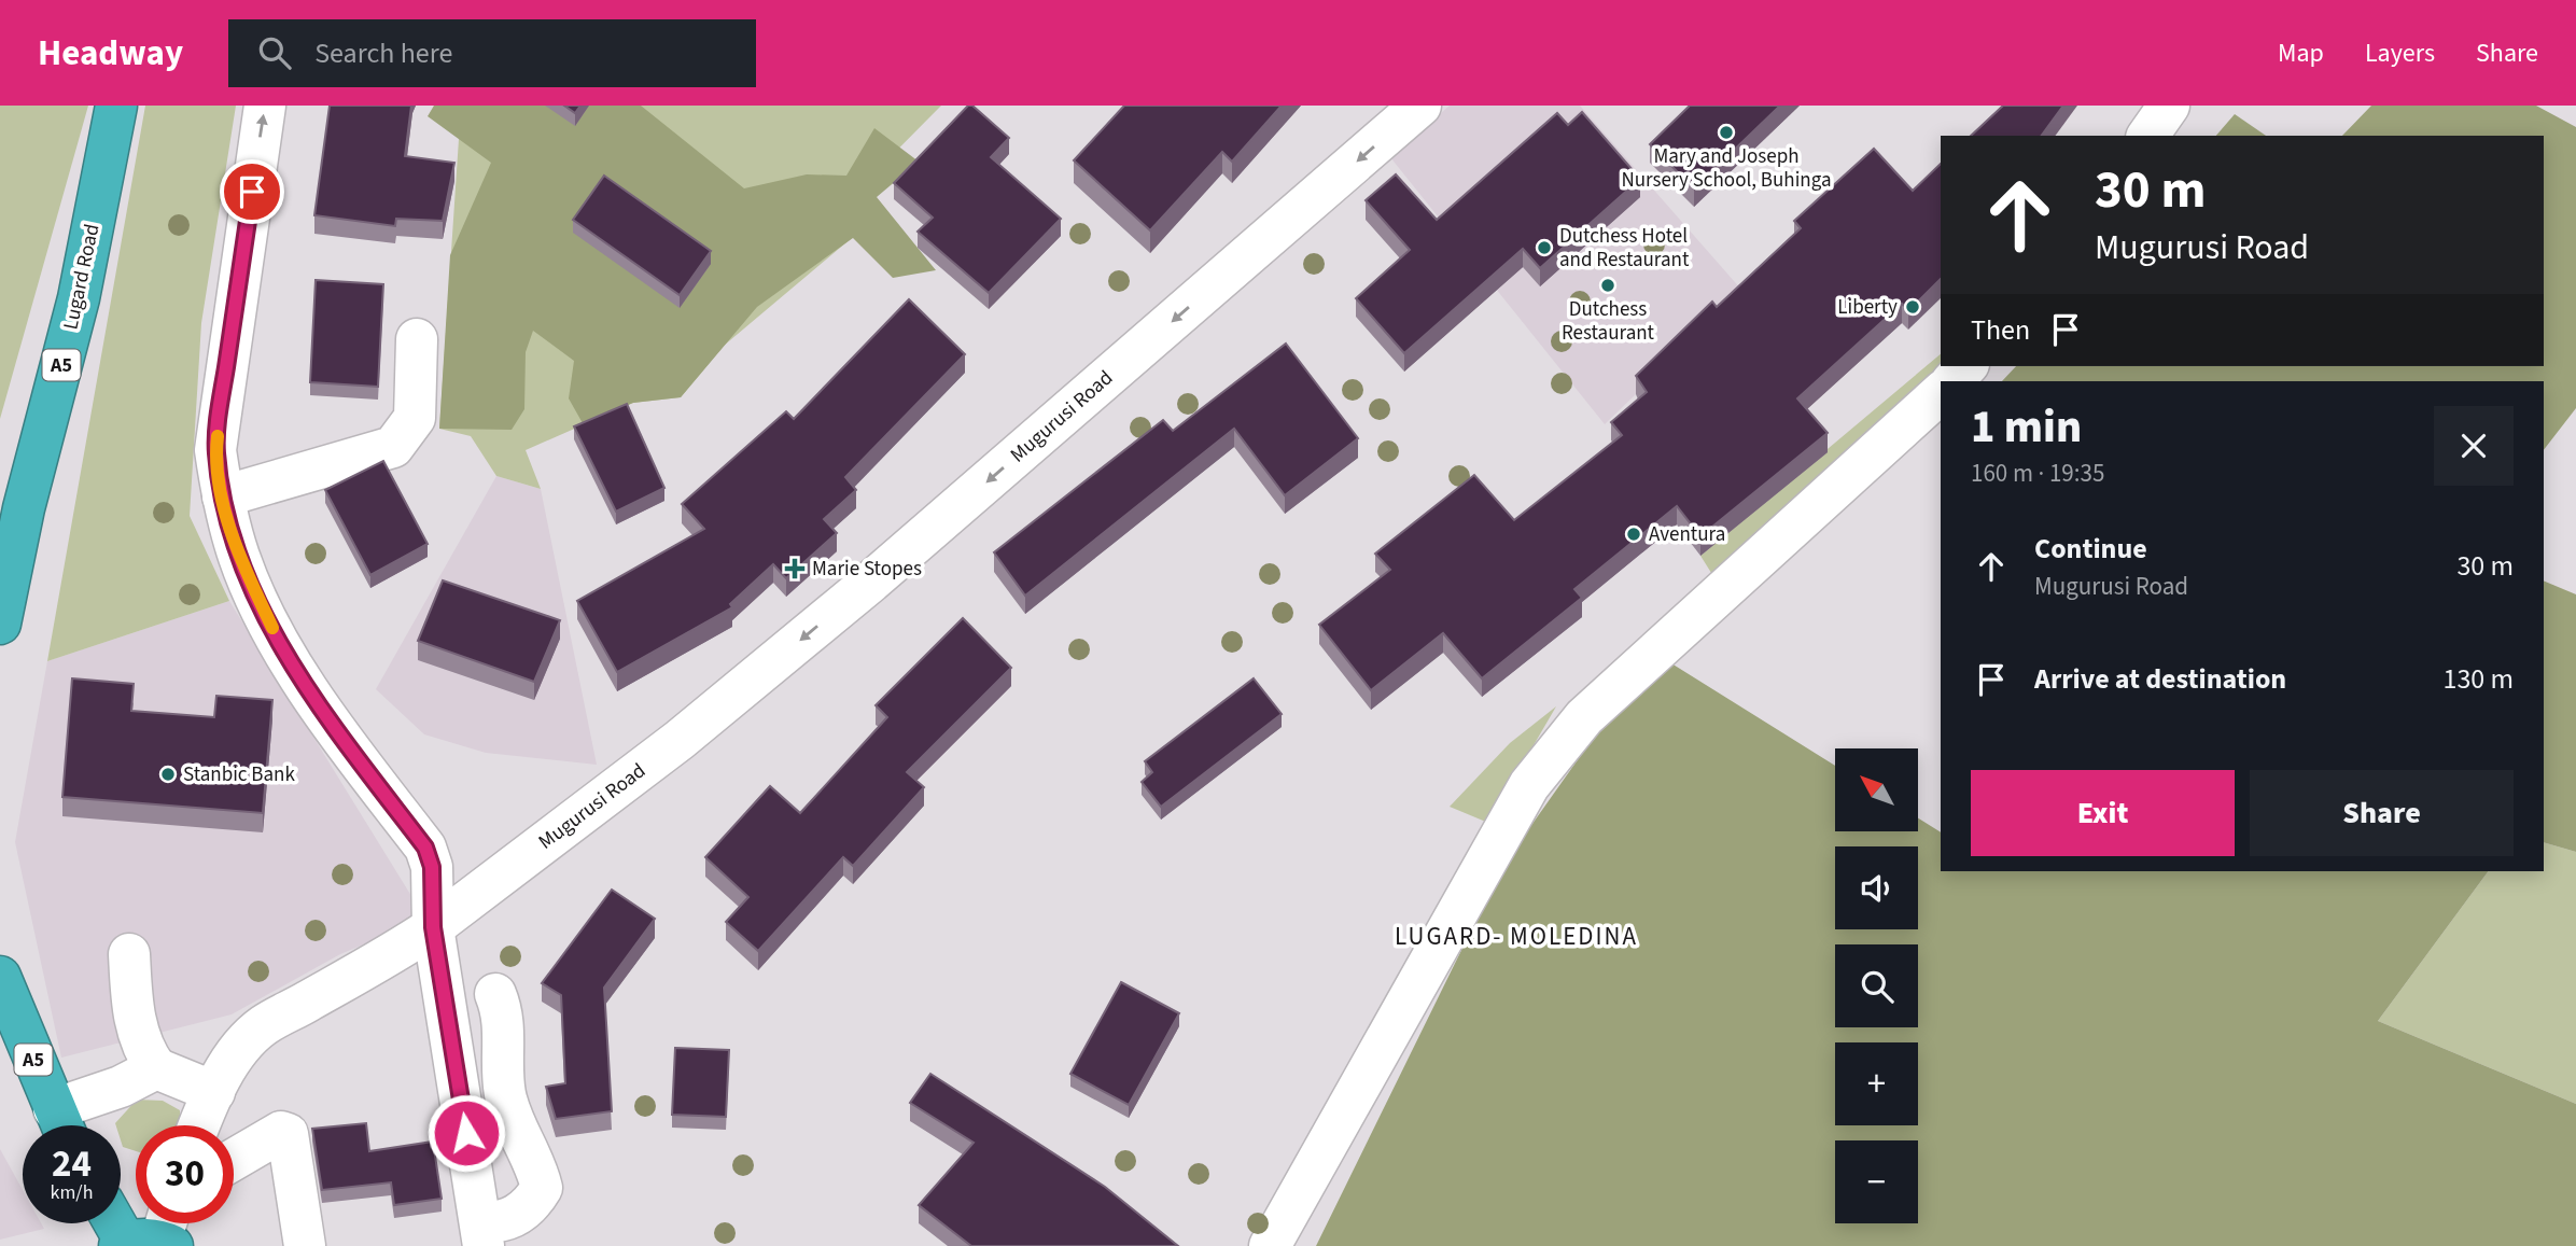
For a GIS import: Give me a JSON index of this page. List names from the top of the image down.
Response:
{
  "streets": {
    "highway": ["Lugard Road", "A5"],
    "street": ["Mugurusi Road"]
  },
  "one_way": ["Mugurusi Road"],
  "districts": ["LUGARD- MOLEDINA"],
  "places": {
    "other": [
      "Mary and Joseph Nursery School, Buhinga",
      "Dutchess Hotel and Restaurant",
      "Dutchess Restaurant",
      "Liberty",
      "Aventura",
      "Stanbic Bank"
    ],
    "health": ["Marie Stopes"]
  },
  "north": "top left",
  "page": {
    "header": "Headway",
    "search": "Search here",
    "nav": ["Map", "Layers", "Share"],
    "turn": ["30 m", "Mugurusi Road"],
    "then": "Then",
    "heading": ["1 min", "160 m · 19:35"],
    "list": [
      {
        "name": "Continue",
        "note": "Mugurusi Road",
        "value": "30 m"
      },
      {
        "name": "Arrive at destination",
        "value": "130 m"
      }
    ],
    "map_buttons": ["+", "−"],
    "buttons": ["Exit", "Share"],
    "speed": "24 km/h",
    "limit": "30"
  }
}
